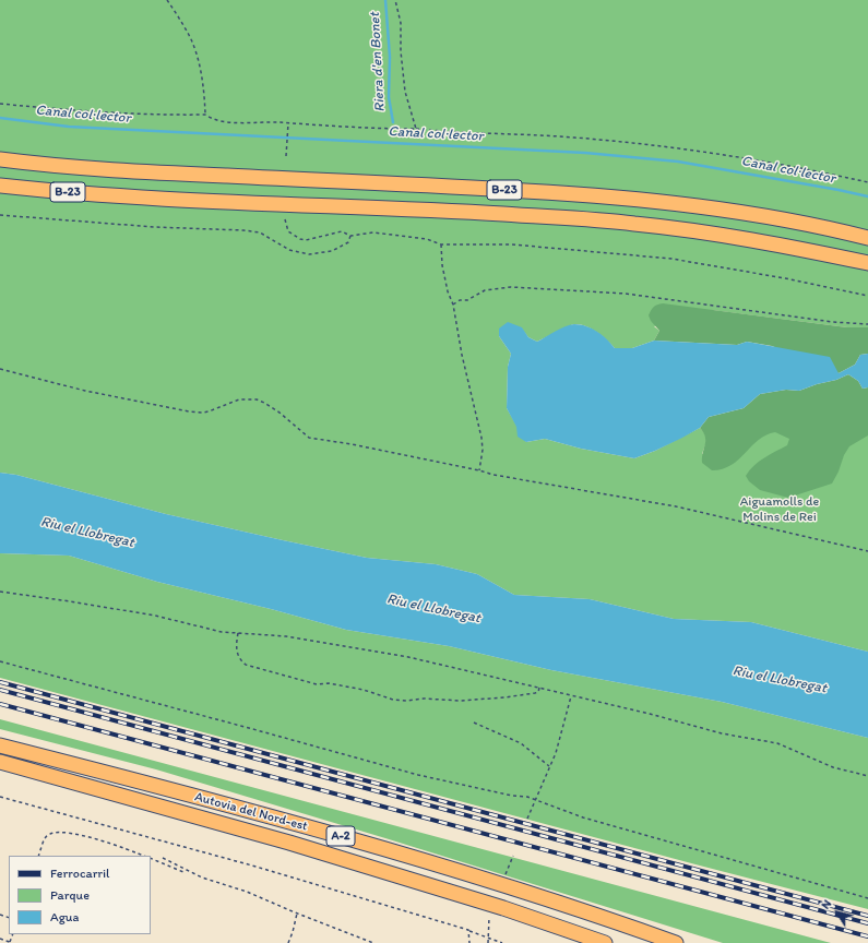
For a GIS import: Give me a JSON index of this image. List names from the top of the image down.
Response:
{
  "streets": {
    "highway": ["B-23", "Autovia del Nord-est", "A-2"]
  },
  "water": ["Riera d'en Bonet", "Canal col·lector", "Riu el Llobregat"],
  "parks": ["Aiguamolls de Molins de Rei"],
  "legend": ["Ferrocarril", "Parque", "Agua"],
  "north": "top left"
}
